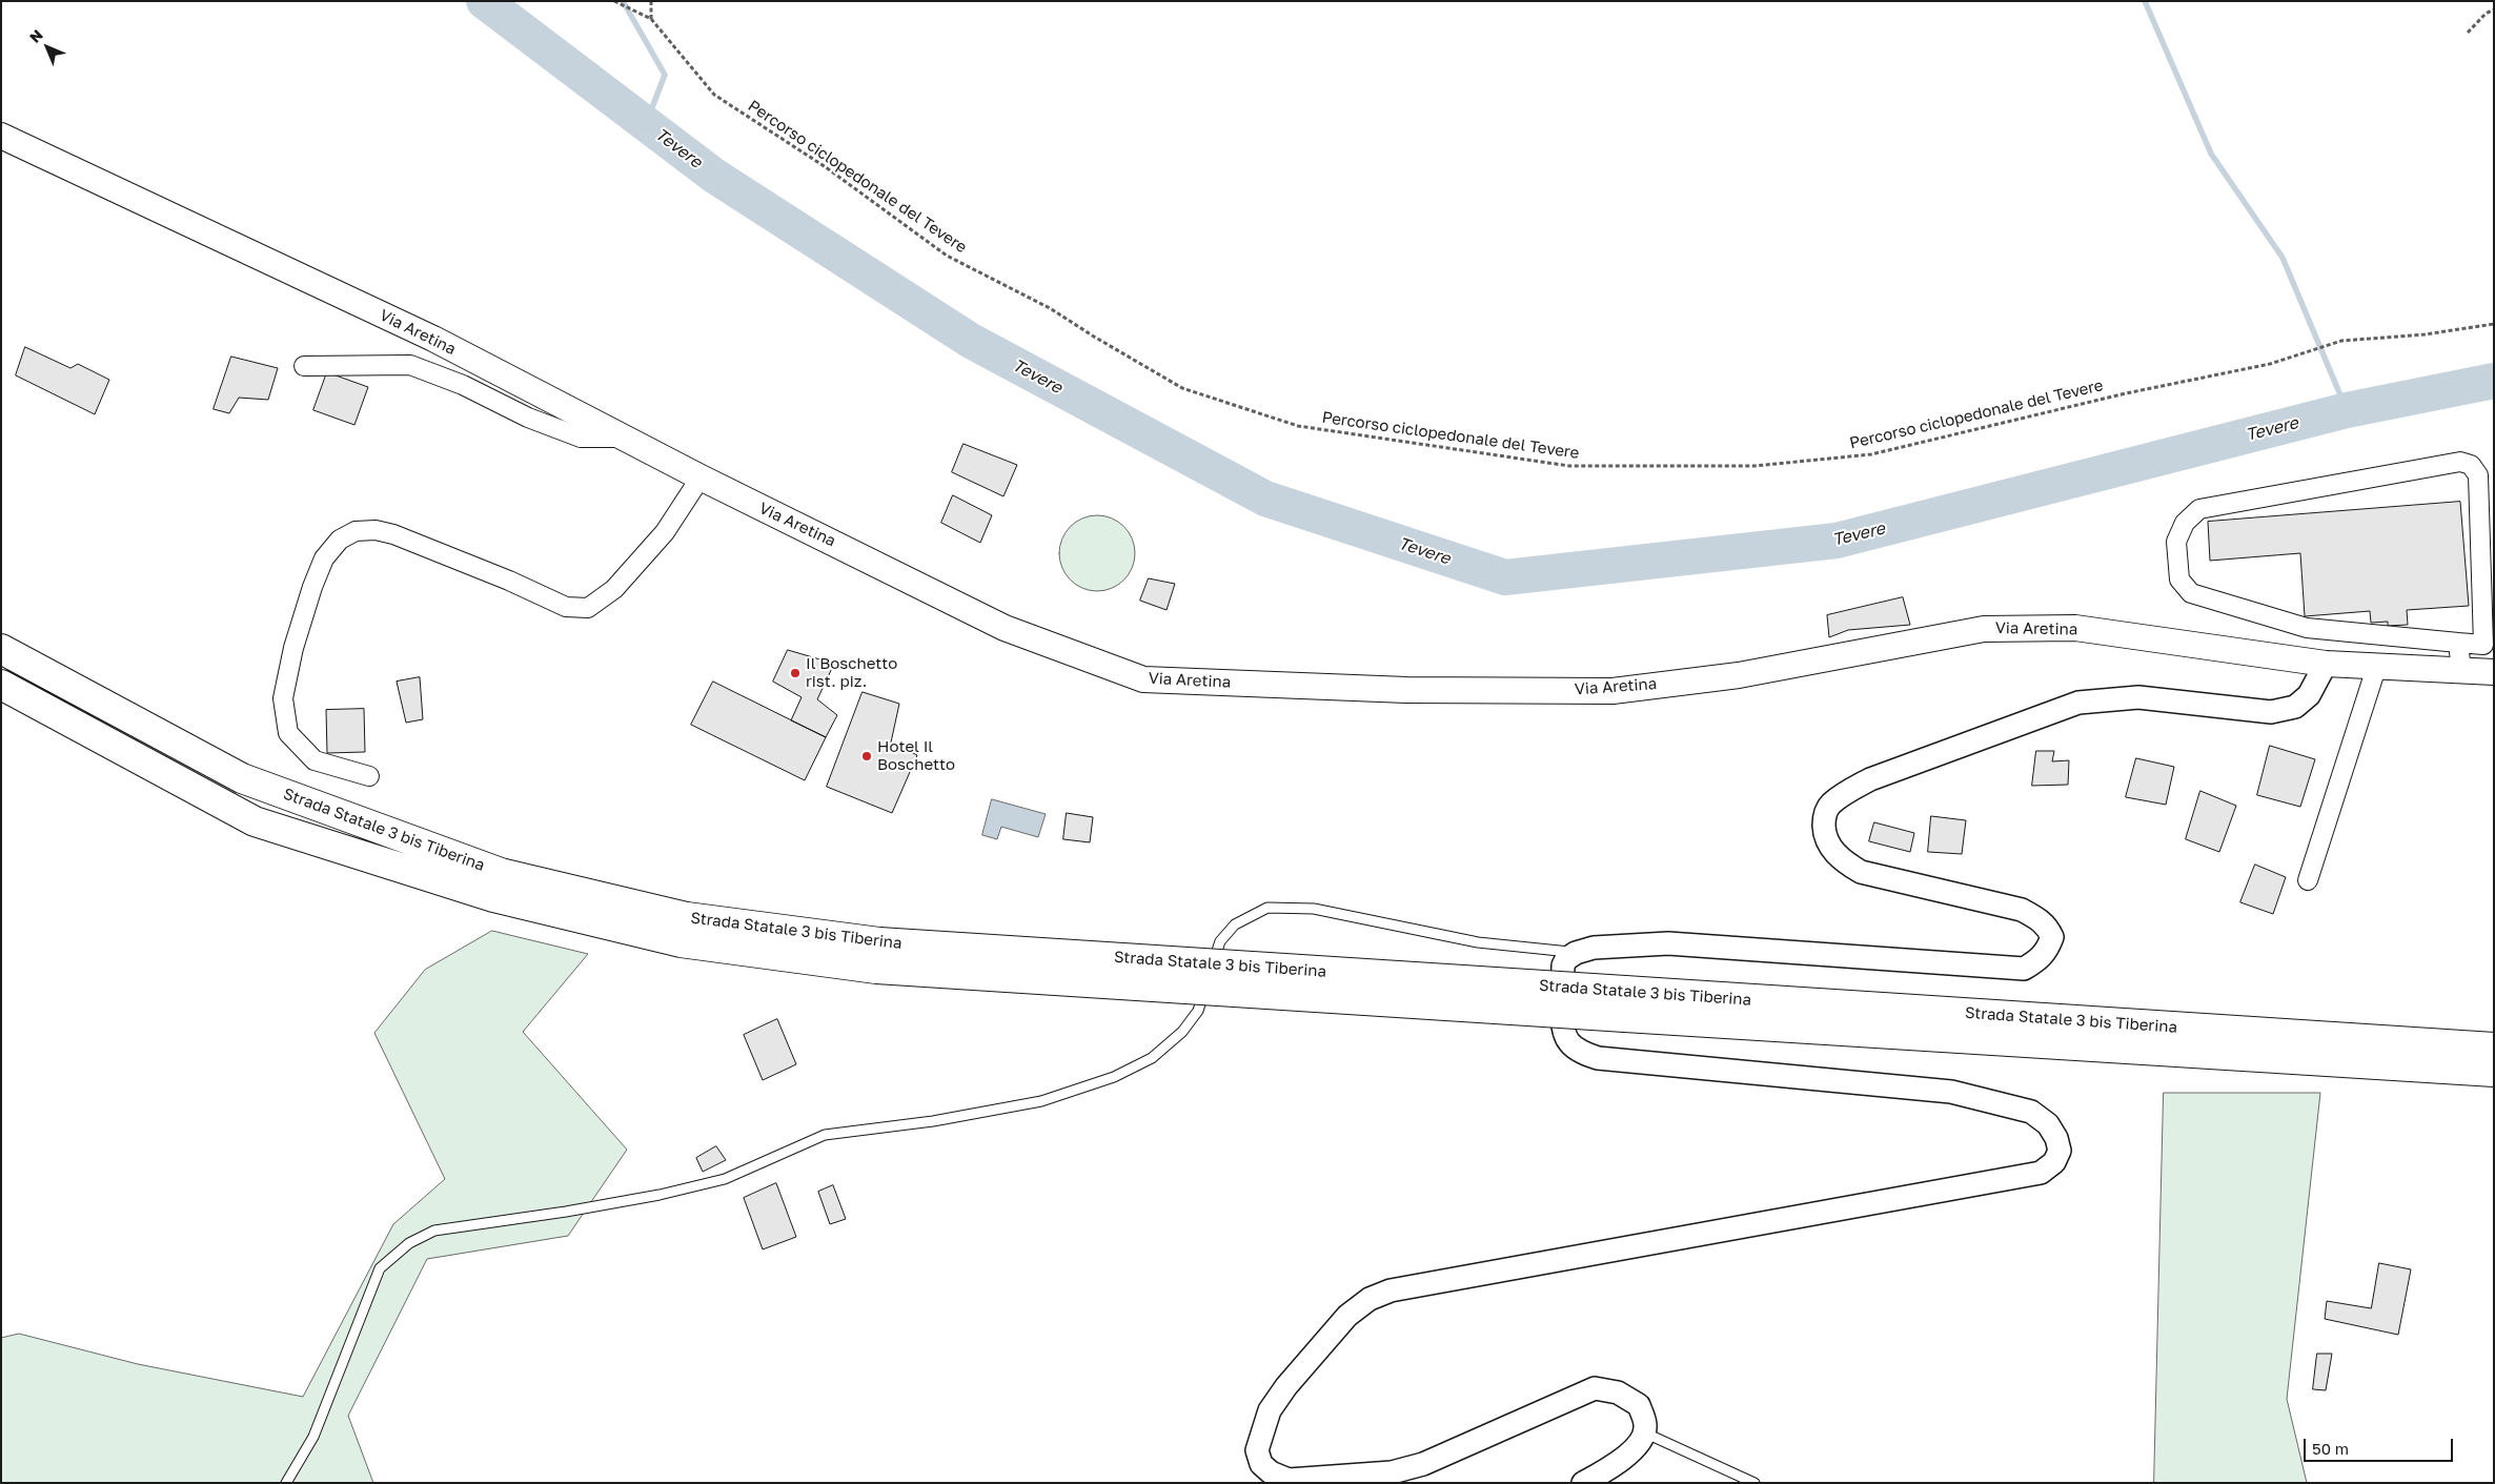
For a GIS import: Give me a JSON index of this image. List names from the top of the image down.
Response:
{
  "streets": {
    "highway": ["Strada Statale 3 bis Tiberina"],
    "main road": ["Via Aretina"],
    "path": ["Percorso ciclopedonale del Tevere"]
  },
  "water": ["Tevere"],
  "places": ["Il Boschetto rist. piz.", "Hotel Il Boschetto"],
  "scale_bar": "50 m",
  "north": "top left"
}
